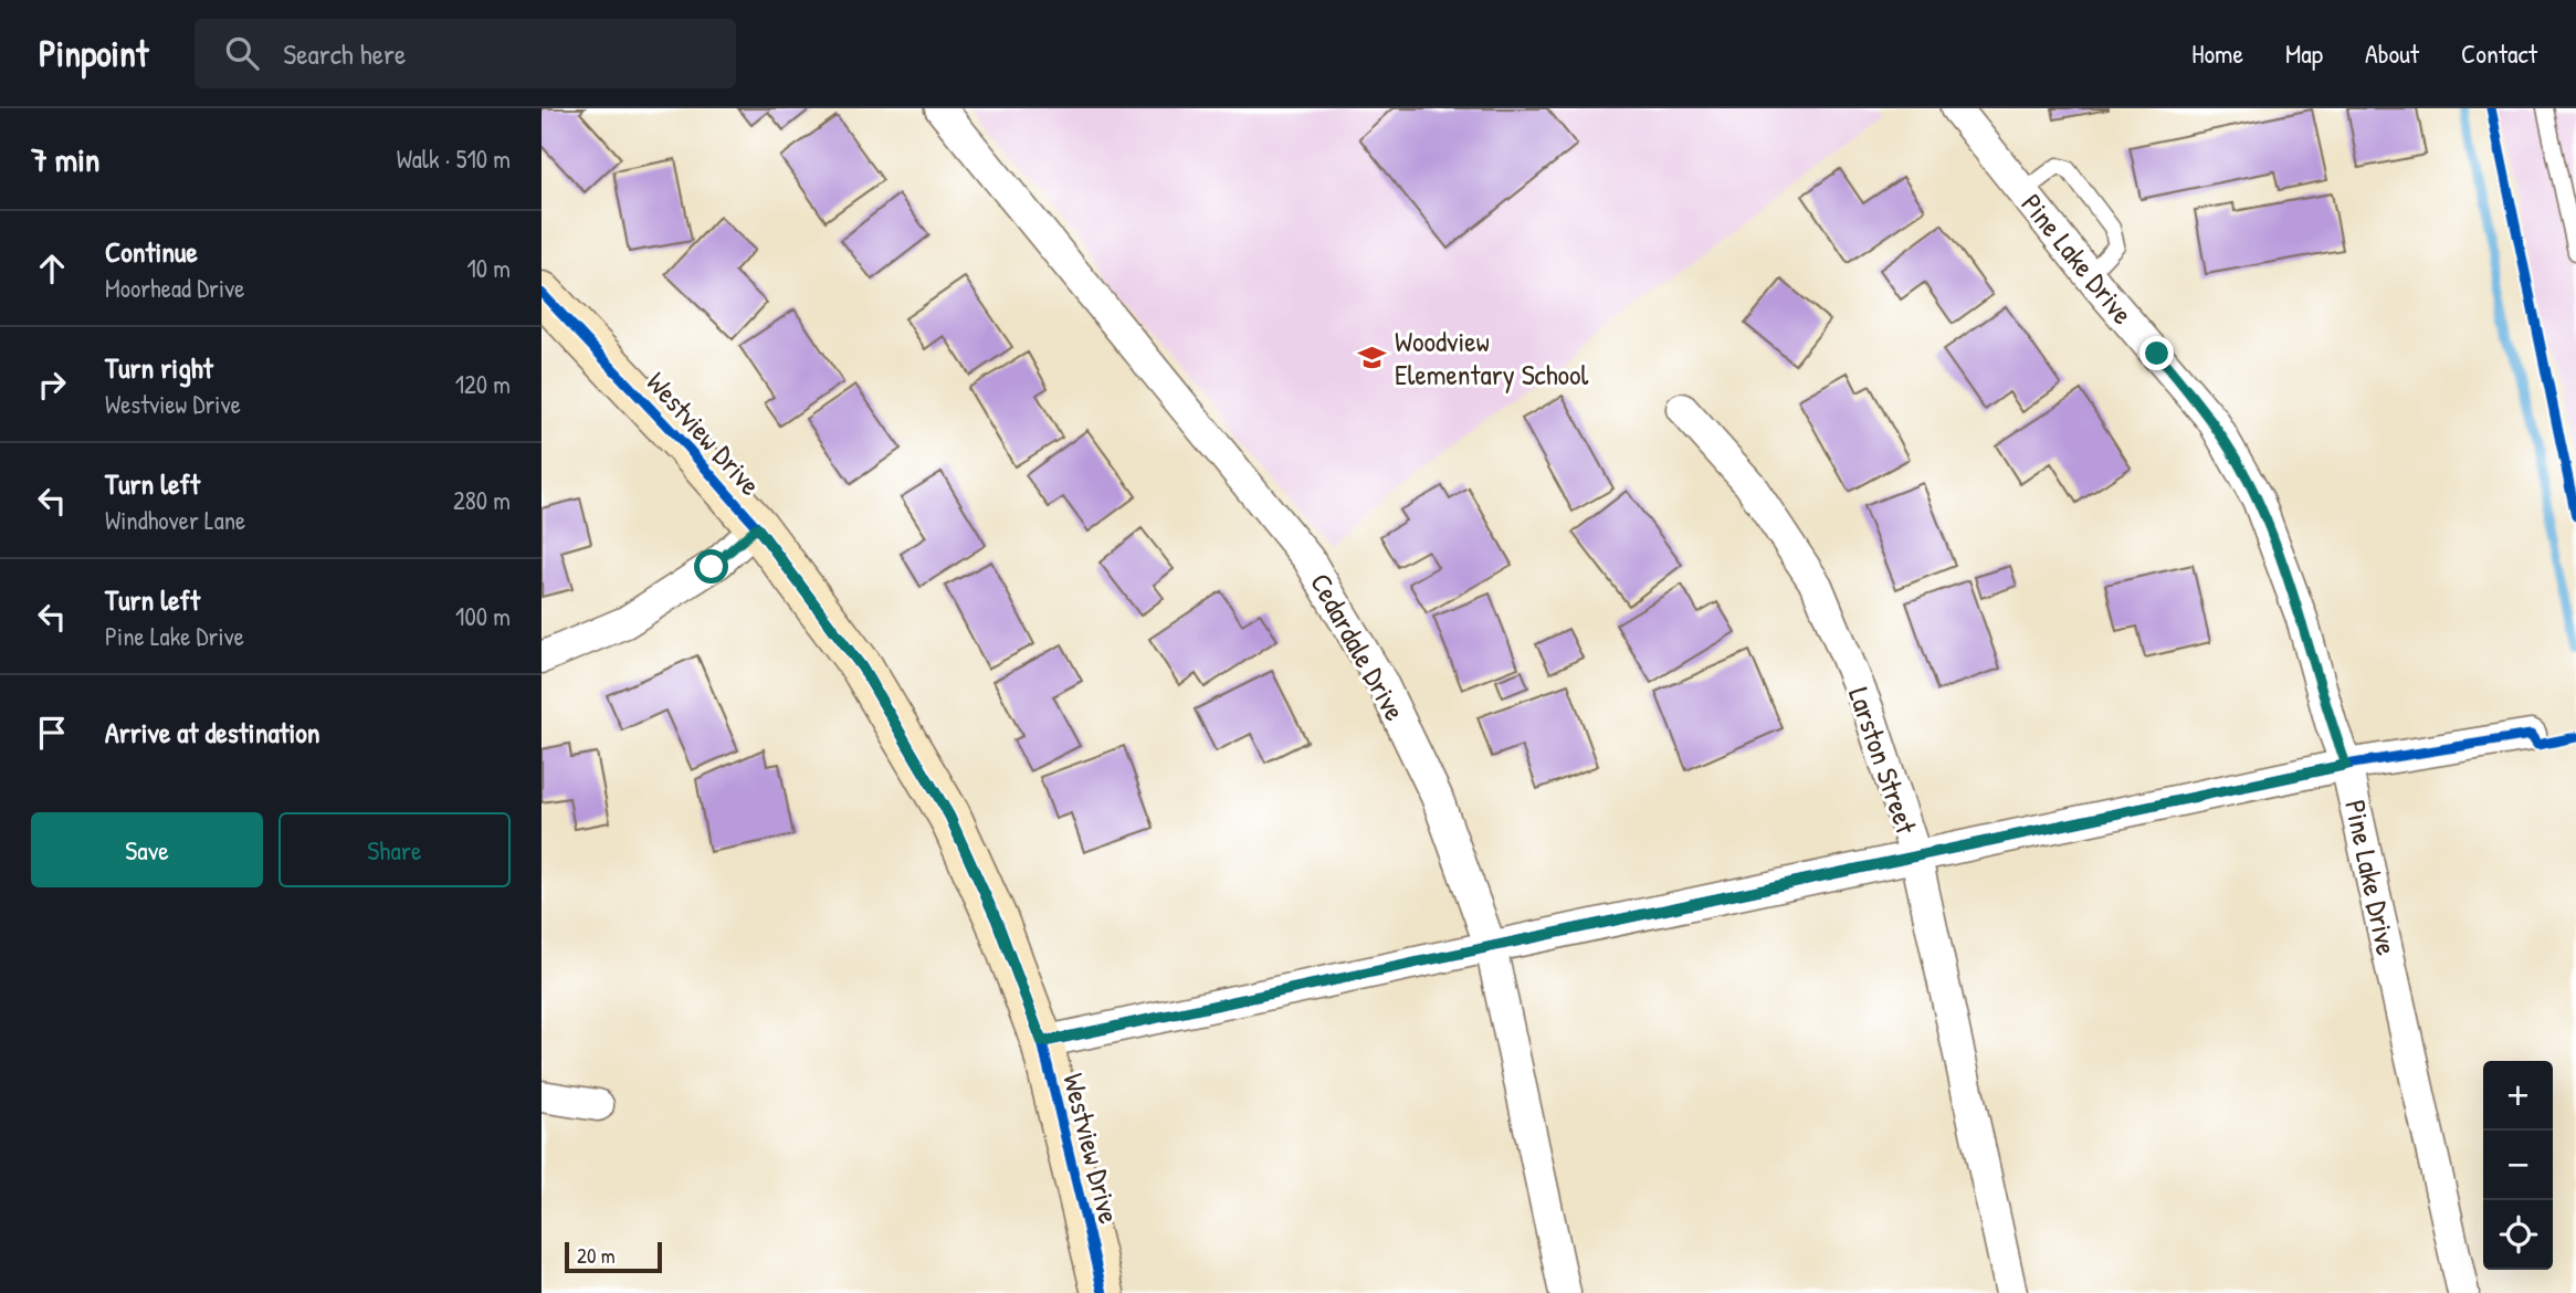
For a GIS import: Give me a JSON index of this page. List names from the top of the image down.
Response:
{
  "streets": {
    "main road": ["Westview Drive"],
    "street": ["Pine Lake Drive", "Cedardale Drive", "Larston Street"]
  },
  "places": {
    "school or university": ["Woodview Elementary School"]
  },
  "scale_bar": "20 m",
  "page": {
    "header": "Pinpoint",
    "search": "Search here",
    "nav": [
      "Home",
      "Map",
      "About",
      "Contact"
    ],
    "heading": ["7 min", "Walk · 510 m"],
    "list": [
      ["Continue", "Moorhead Drive", "10 m"],
      ["Turn right", "Westview Drive", "120 m"],
      ["Turn left", "Windhover Lane", "280 m"],
      ["Turn left", "Pine Lake Drive", "100 m"],
      "Arrive at destination"
    ],
    "buttons": ["Save", "Share"],
    "map_buttons": ["+", "−"],
    "scale": "20 m"
  }
}
